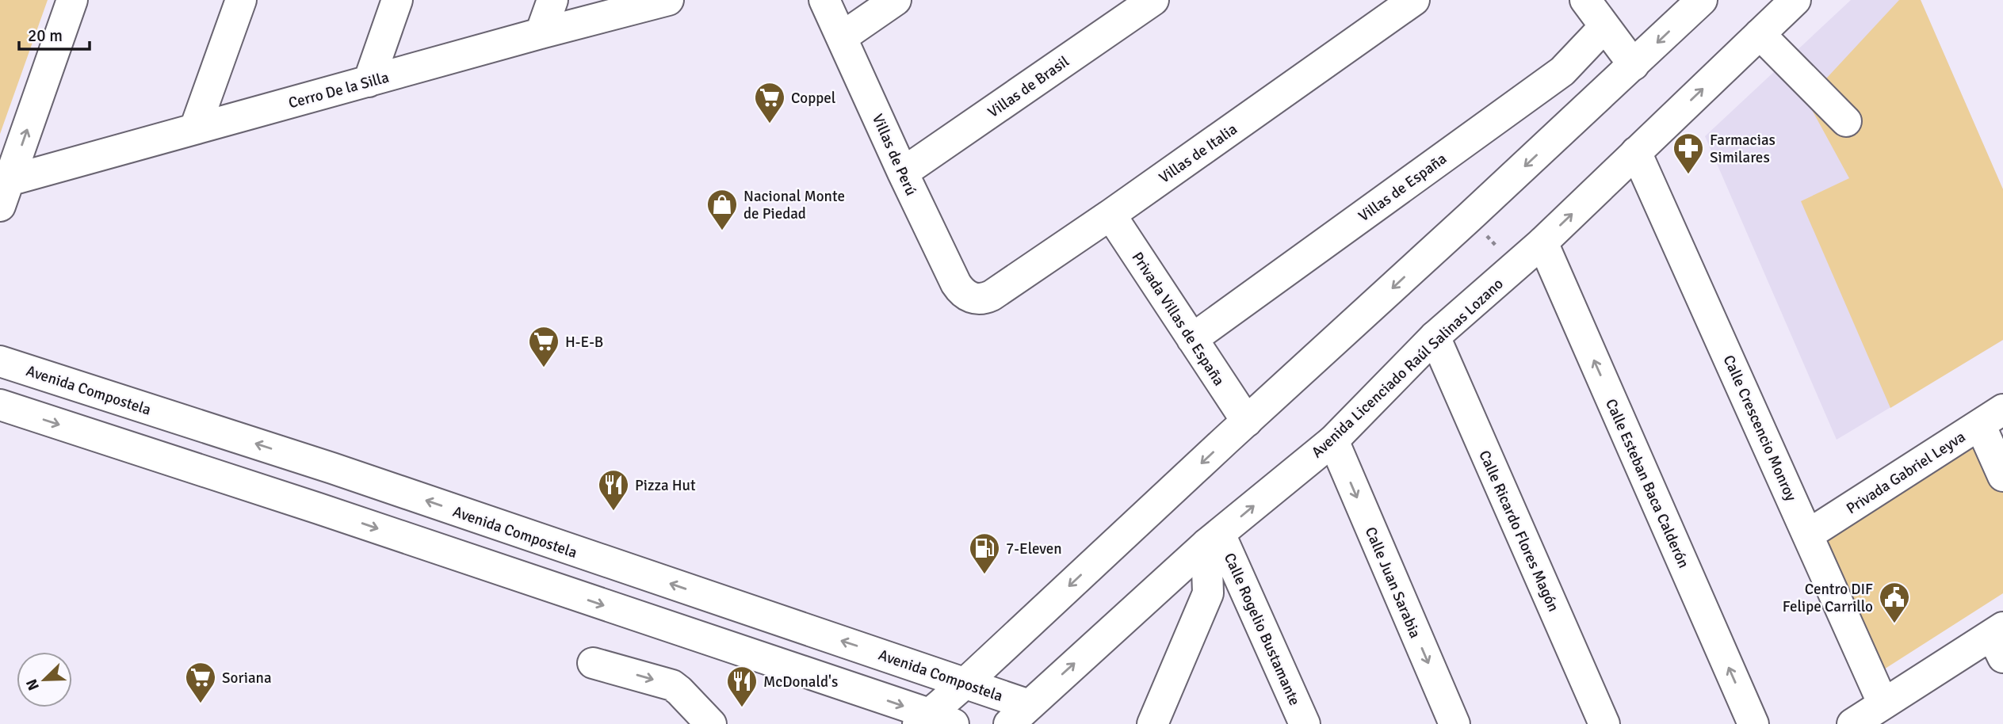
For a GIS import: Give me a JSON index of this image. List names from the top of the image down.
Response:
{
  "streets": {
    "street": [
      "Villas de Brasil",
      "Cerro De la Silla",
      "Villas de Italia",
      "Villas de Perú",
      "Villas de España",
      "Privada Villas de España",
      "Avenida Licenciado Raúl Salinas Lozano",
      "Avenida Compostela",
      "Calle Crescencio Monroy",
      "Privada Gabriel Leyva",
      "Calle Esteban Baca Calderón",
      "Calle Ricardo Flores Magón",
      "Calle Juan Sarabia",
      "Calle Rogelio Bustamante"
    ]
  },
  "crossings": [
    ["Villas de Brasil", "Villas de Perú"],
    ["Villas de Italia", "Villas de Perú"],
    ["Villas de Italia", "Privada Villas de España"],
    ["Villas de España", "Privada Villas de España"],
    ["Avenida Licenciado Raúl Salinas Lozano", "Avenida Compostela"],
    ["Avenida Licenciado Raúl Salinas Lozano", "Calle Crescencio Monroy"],
    ["Avenida Licenciado Raúl Salinas Lozano", "Calle Esteban Baca Calderón"],
    ["Avenida Licenciado Raúl Salinas Lozano", "Calle Ricardo Flores Magón"],
    ["Avenida Licenciado Raúl Salinas Lozano", "Calle Juan Sarabia"],
    ["Avenida Licenciado Raúl Salinas Lozano", "Calle Rogelio Bustamante"],
    ["Calle Crescencio Monroy", "Privada Gabriel Leyva"]
  ],
  "one_way": ["Calle Esteban Baca Calderón", "Calle Juan Sarabia"],
  "places": {
    "supermarket": ["Coppel", "H-E-B", "Soriana"],
    "pharmacy": ["Farmacias Similares"],
    "shop": ["Nacional Monte de Piedad"],
    "restaurant": ["Pizza Hut", "McDonald's"],
    "fuel station": ["7-Eleven"],
    "public building": ["Centro DIF Felipe Carrillo"]
  },
  "scale_bar": "20 m",
  "north": "bottom left"
}
